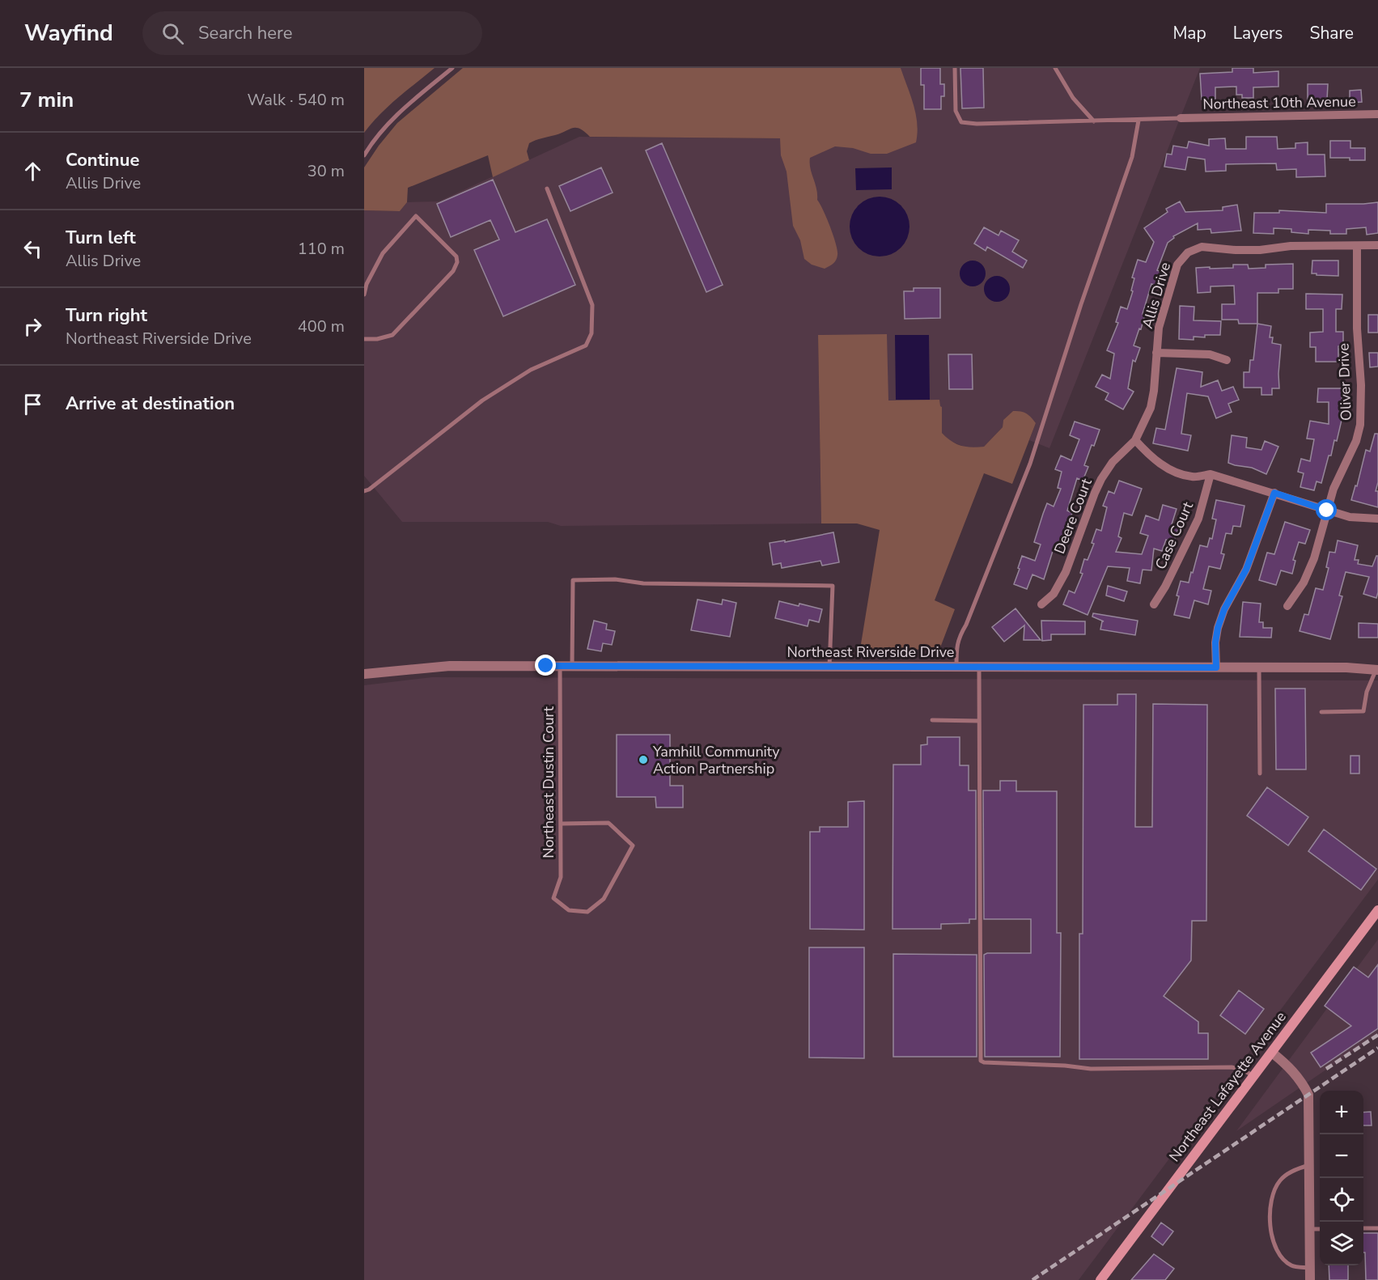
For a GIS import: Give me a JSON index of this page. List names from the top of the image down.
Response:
{
  "streets": {
    "main road": ["Northeast Lafayette Avenue"],
    "street": [
      "Northeast 10th Avenue",
      "Allis Drive",
      "Oliver Drive",
      "Deere Court",
      "Case Court",
      "Northeast Riverside Drive"
    ],
    "lane": ["Northeast Dustin Court"]
  },
  "crossings": [
    ["Allis Drive", "Oliver Drive"],
    ["Allis Drive", "Deere Court"],
    ["Northeast Riverside Drive", "Northeast Dustin Court"]
  ],
  "places": ["Yamhill Community Action Partnership"],
  "page": {
    "header": "Wayfind",
    "search": "Search here",
    "nav": ["Map", "Layers", "Share"],
    "heading": ["7 min", "Walk · 540 m"],
    "list": [
      ["Continue", "Allis Drive", "30 m"],
      ["Turn left", "Allis Drive", "110 m"],
      ["Turn right", "Northeast Riverside Drive", "400 m"],
      "Arrive at destination"
    ],
    "map_buttons": ["+", "−"]
  }
}
